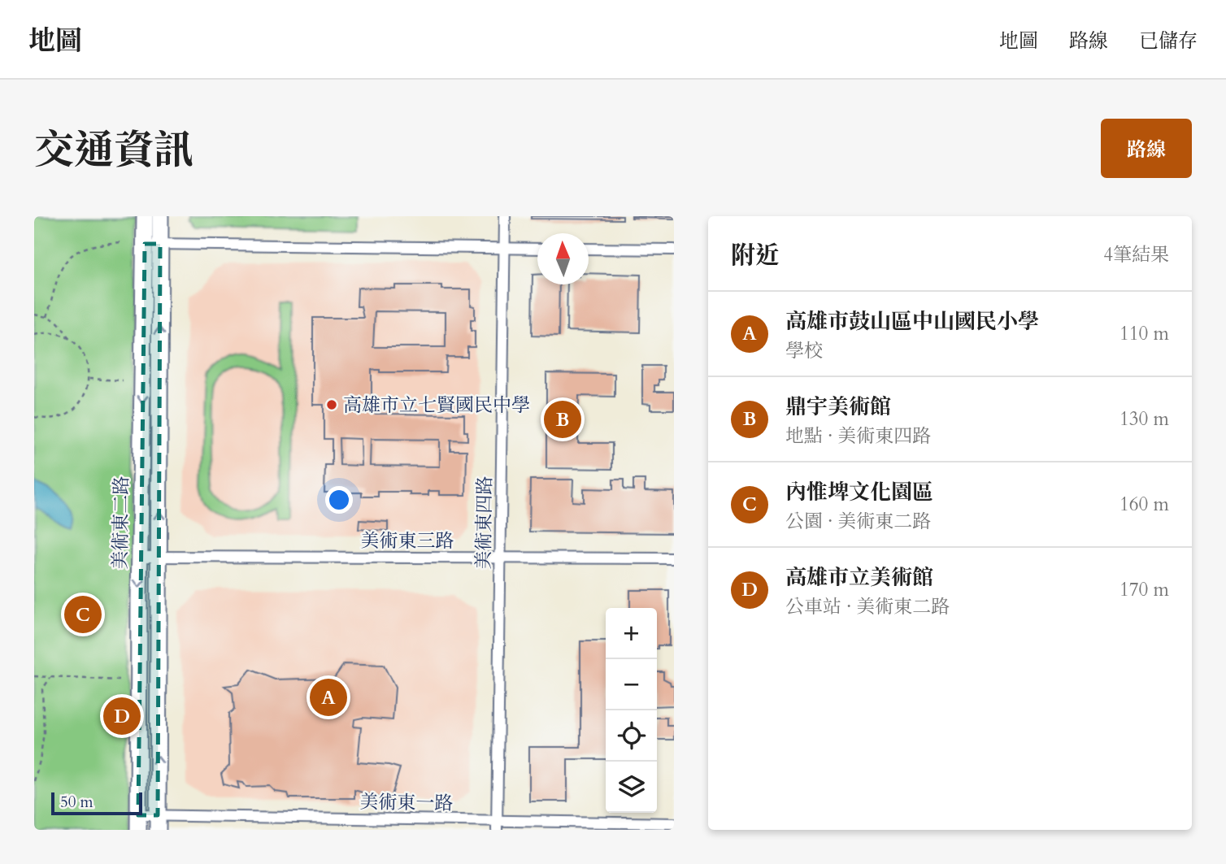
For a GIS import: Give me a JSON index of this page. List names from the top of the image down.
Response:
{
  "streets": {
    "street": [
      "美術東二路",
      "美術東四路",
      "美術東三路",
      "美術東一路"
    ]
  },
  "crossings": [
    ["美術東二路", "美術東三路"],
    ["美術東二路", "美術東一路"],
    ["美術東四路", "美術東三路"],
    ["美術東四路", "美術東一路"]
  ],
  "places": ["高雄市立七賢國民中學"],
  "scale_bar": "50 m",
  "north": "top",
  "page": {
    "header": "地圖",
    "nav": ["地圖", "路線", "已儲存"],
    "title": "交通資訊",
    "buttons": "路線",
    "heading": ["附近", "4筆結果"],
    "list": [
      {
        "mark": "A",
        "name": "高雄市鼓山區中山國民小學",
        "note": "學校",
        "value": "110 m"
      },
      {
        "mark": "B",
        "name": "鼎宇美術館",
        "note": "地點 · 美術東四路",
        "value": "130 m"
      },
      {
        "mark": "C",
        "name": "內惟埤文化園區",
        "note": "公園 · 美術東二路",
        "value": "160 m"
      },
      {
        "mark": "D",
        "name": "高雄市立美術館",
        "note": "公車站 · 美術東二路",
        "value": "170 m"
      }
    ],
    "pins": [
      "B",
      "C",
      "A",
      "D"
    ],
    "map_buttons": ["+", "−"],
    "scale": "50 m"
  }
}
